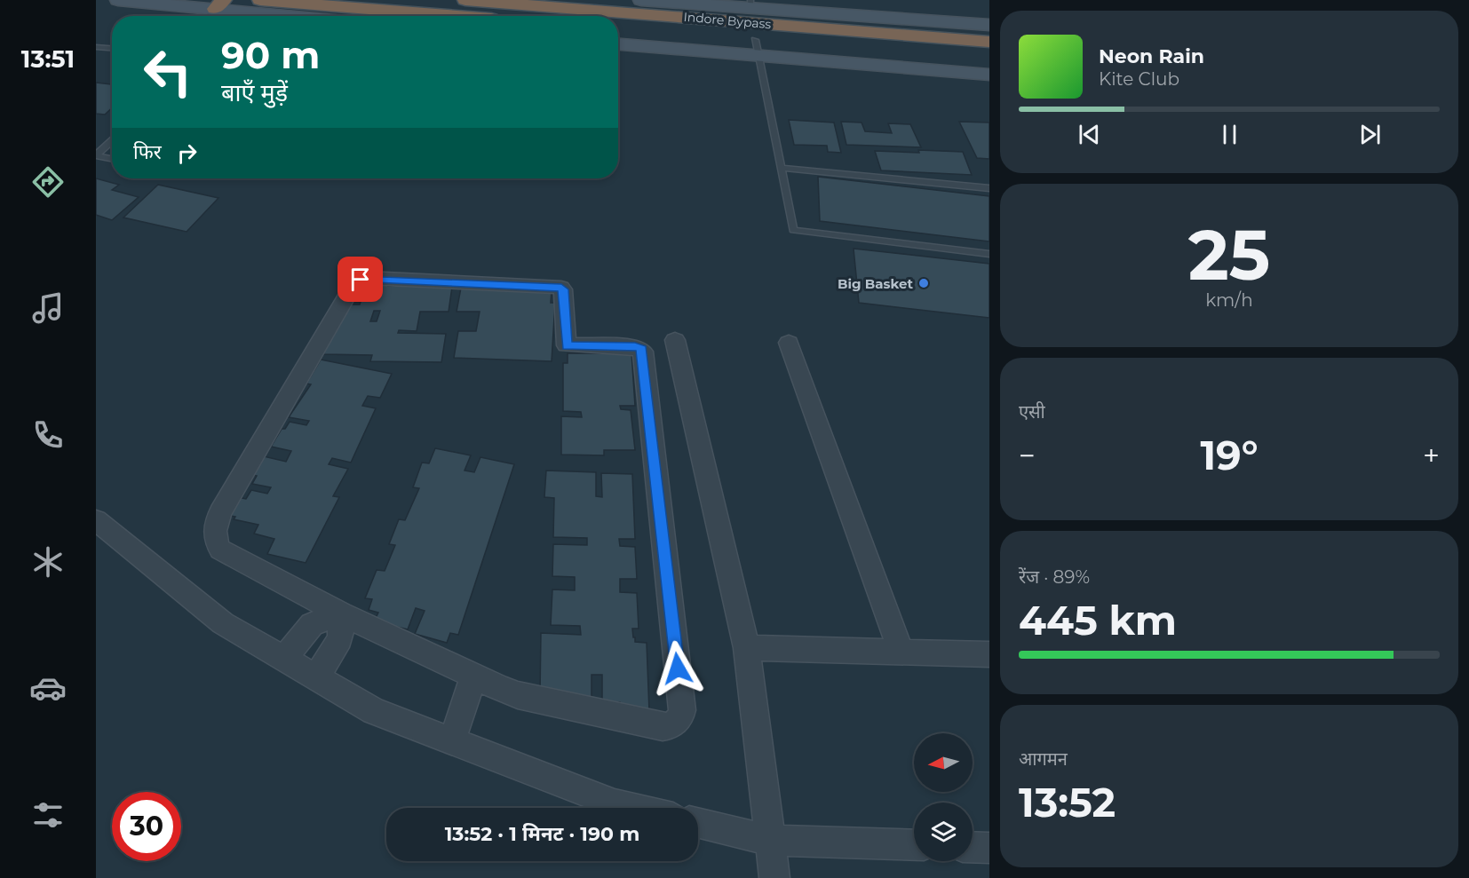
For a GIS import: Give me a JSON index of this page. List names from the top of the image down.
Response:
{
  "streets": {
    "highway": ["Indore Bypass"]
  },
  "places": ["Big Basket"],
  "north": "left",
  "page": {
    "tabs": "13:51",
    "turn": ["90 m", "बाएँ मुड़ें"],
    "song": ["Neon Rain", "Kite Club"],
    "then": "फिर",
    "tile": [
      ["25", "km/h"],
      "एसी",
      ["रेंज · 89%", "445 km"],
      ["आगमन", "13:52"]
    ],
    "heat": ["−", "19°", "+"],
    "limit": "30",
    "trip": "13:52 · 1 मिनट · 190 m"
  }
}
